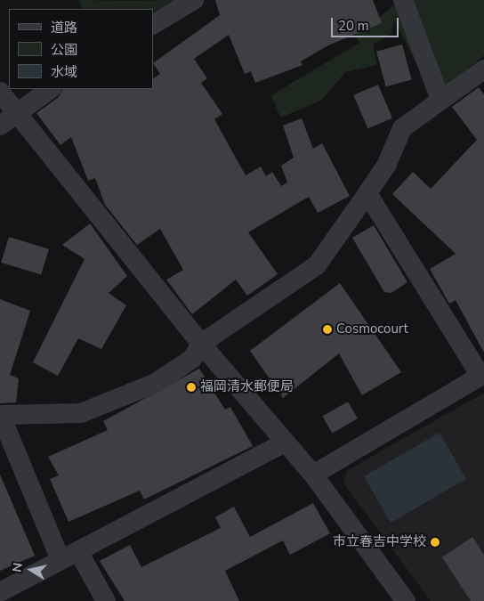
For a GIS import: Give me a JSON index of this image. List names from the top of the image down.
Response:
{
  "places": ["Cosmocourt", "福岡清水郵便局", "市立春吉中学校"],
  "legend": ["道路", "公園", "水域"],
  "scale_bar": "20 m",
  "north": "left"
}
